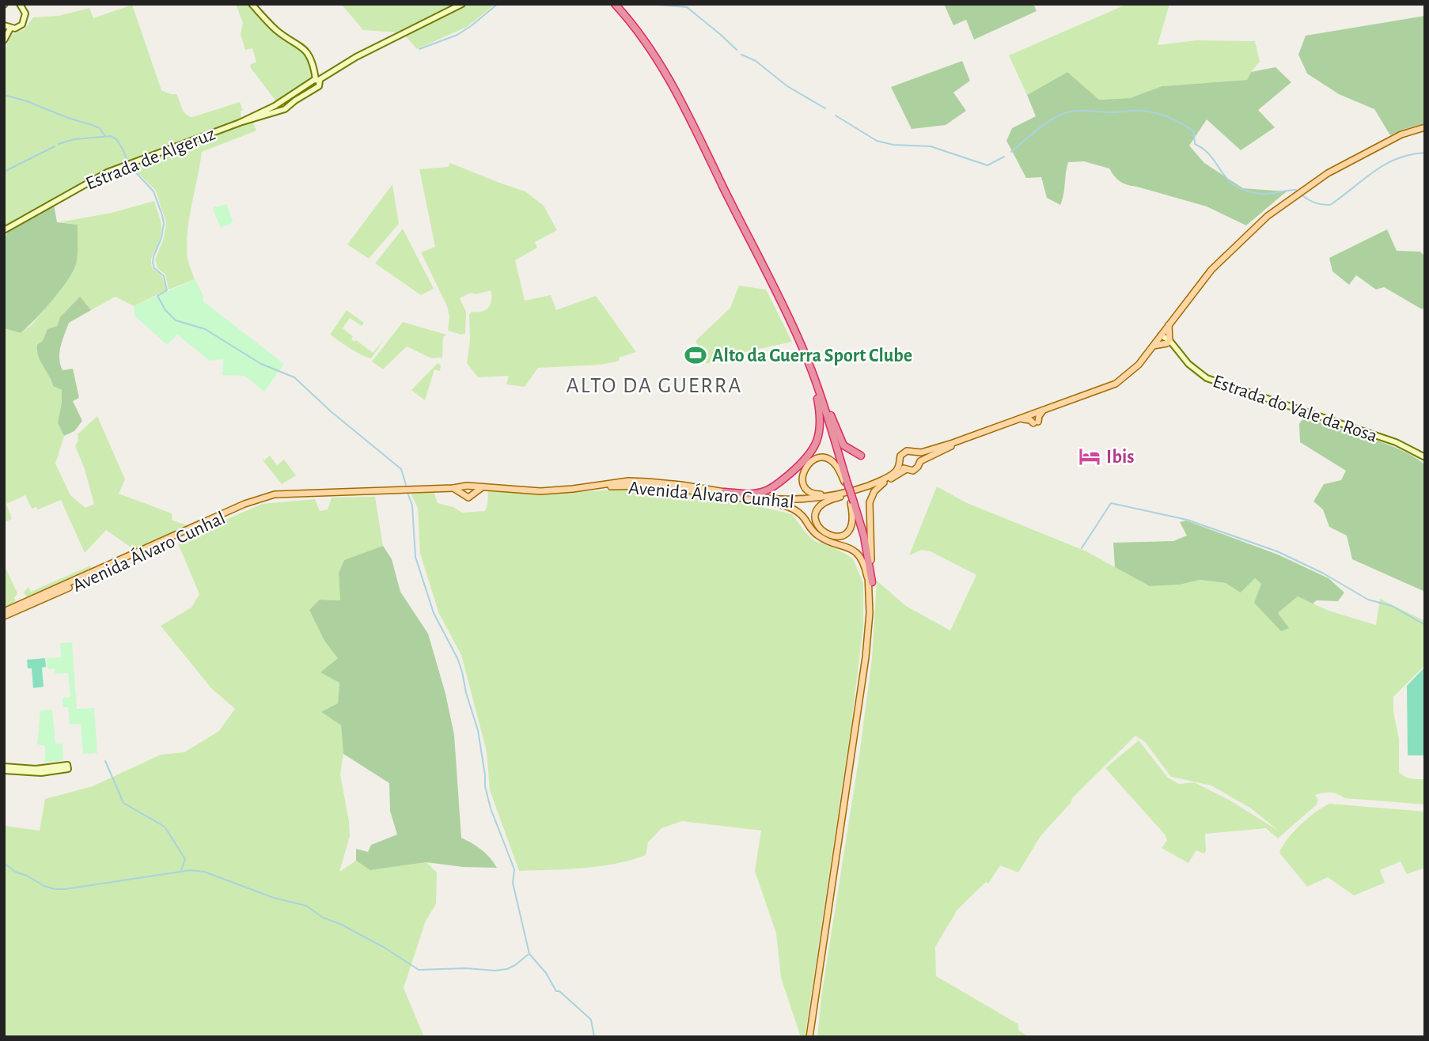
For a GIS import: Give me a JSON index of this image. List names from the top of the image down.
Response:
{
  "streets": {
    "main road": ["Estrada de Algeruz", "Estrada do Vale da Rosa", "Avenida Álvaro Cunhal"]
  },
  "districts": ["ALTO DA GUERRA"],
  "places": {
    "sports": ["Alto da Guerra Sport Clube"],
    "hotel": ["Ibis"]
  }
}
